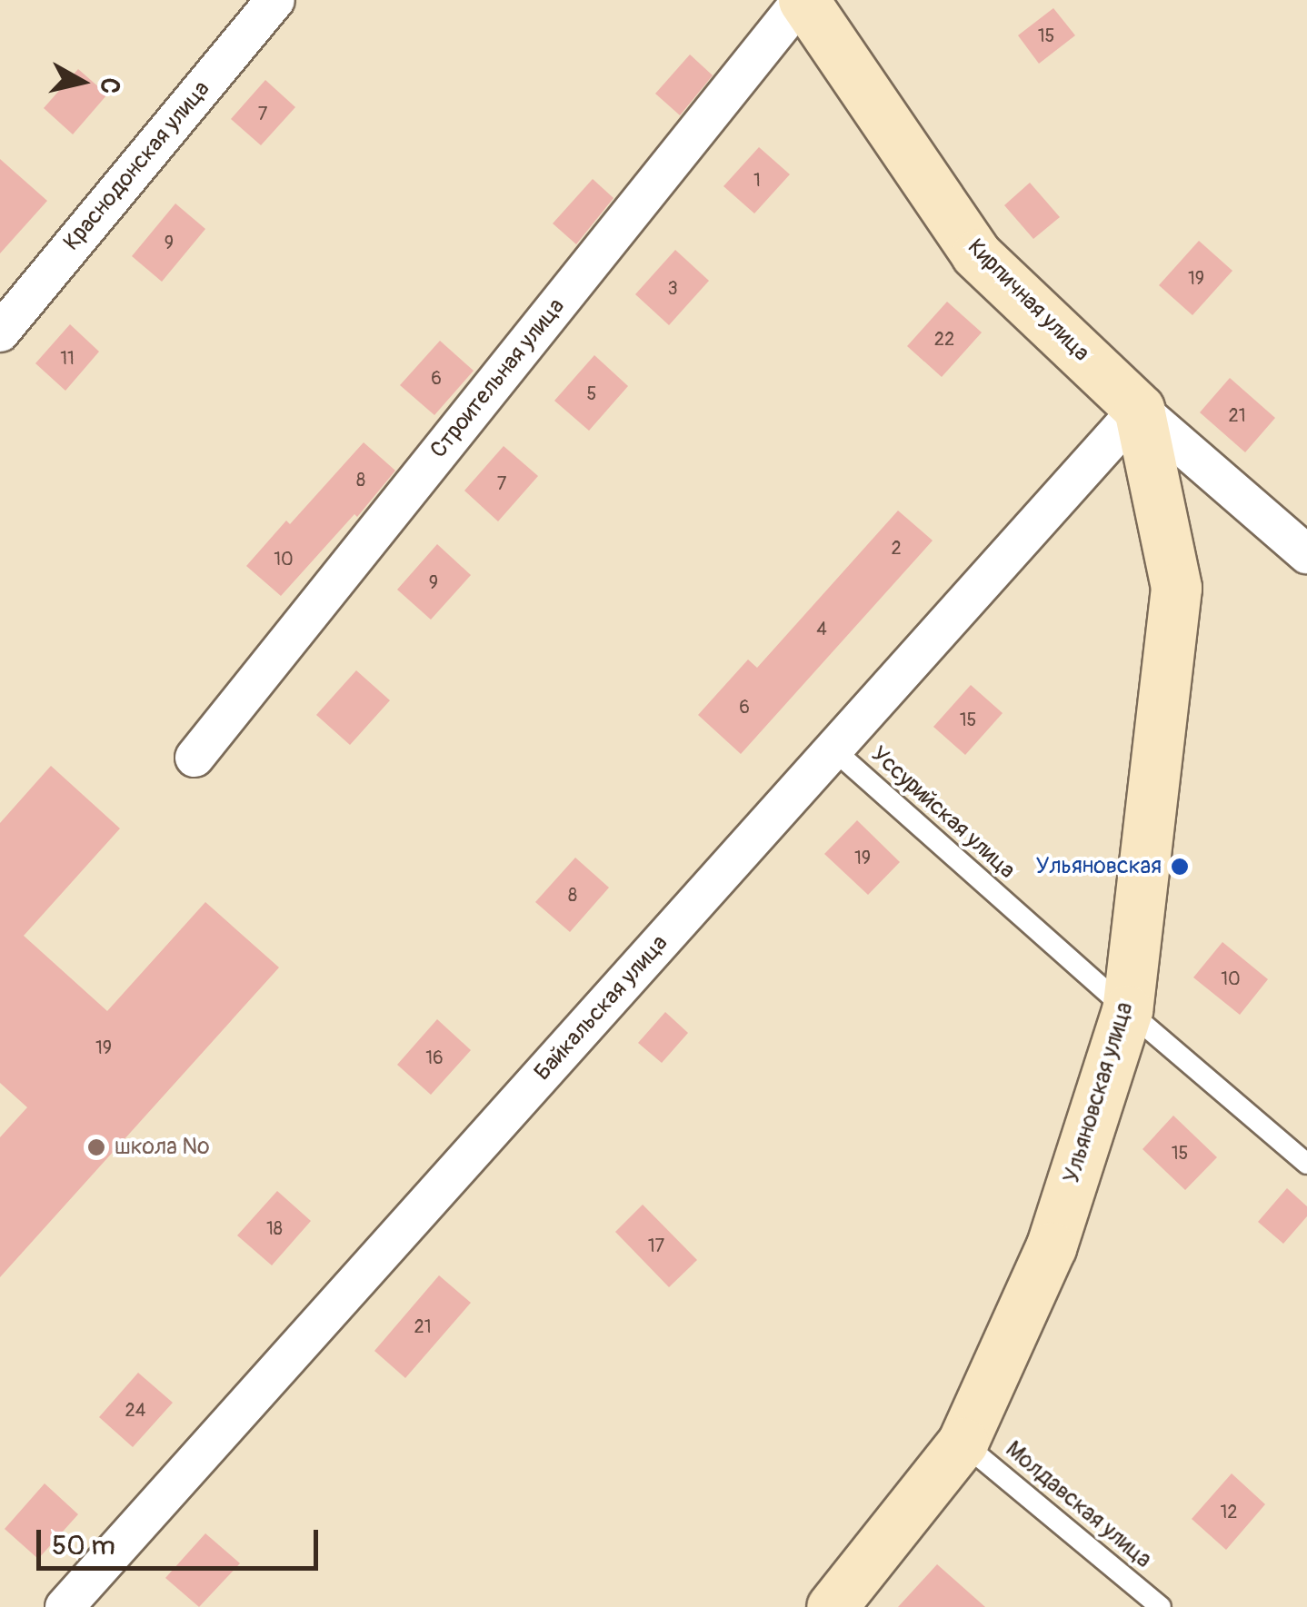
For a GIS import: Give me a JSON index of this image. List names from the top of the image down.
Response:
{
  "streets": {
    "street": [
      "Краснодонская улица",
      "Кирпичная улица",
      "Строительная улица",
      "Байкальская улица",
      "Ульяновская улица"
    ],
    "lane": ["Уссурийская улица", "Молдавская улица"]
  },
  "crossings": [
    ["Кирпичная улица", "Строительная улица"],
    ["Кирпичная улица", "Байкальская улица"],
    ["Кирпичная улица", "Ульяновская улица"],
    ["Уссурийская улица", "Байкальская улица"],
    ["Уссурийская улица", "Ульяновская улица"],
    ["Байкальская улица", "Ульяновская улица"],
    ["Ульяновская улица", "Молдавская улица"]
  ],
  "places": ["Ульяновская", "школа №"],
  "house_numbers": [
    "15",
    "7",
    "1",
    "9",
    "19",
    "3",
    "22",
    "11",
    "6",
    "5",
    "21",
    "8",
    "7",
    "2",
    "10",
    "9",
    "4",
    "6",
    "15",
    "19",
    "8",
    "10",
    "19",
    "16",
    "15",
    "18",
    "17",
    "21",
    "24",
    "12"
  ],
  "scale_bar": "50 m",
  "north": "right"
}
